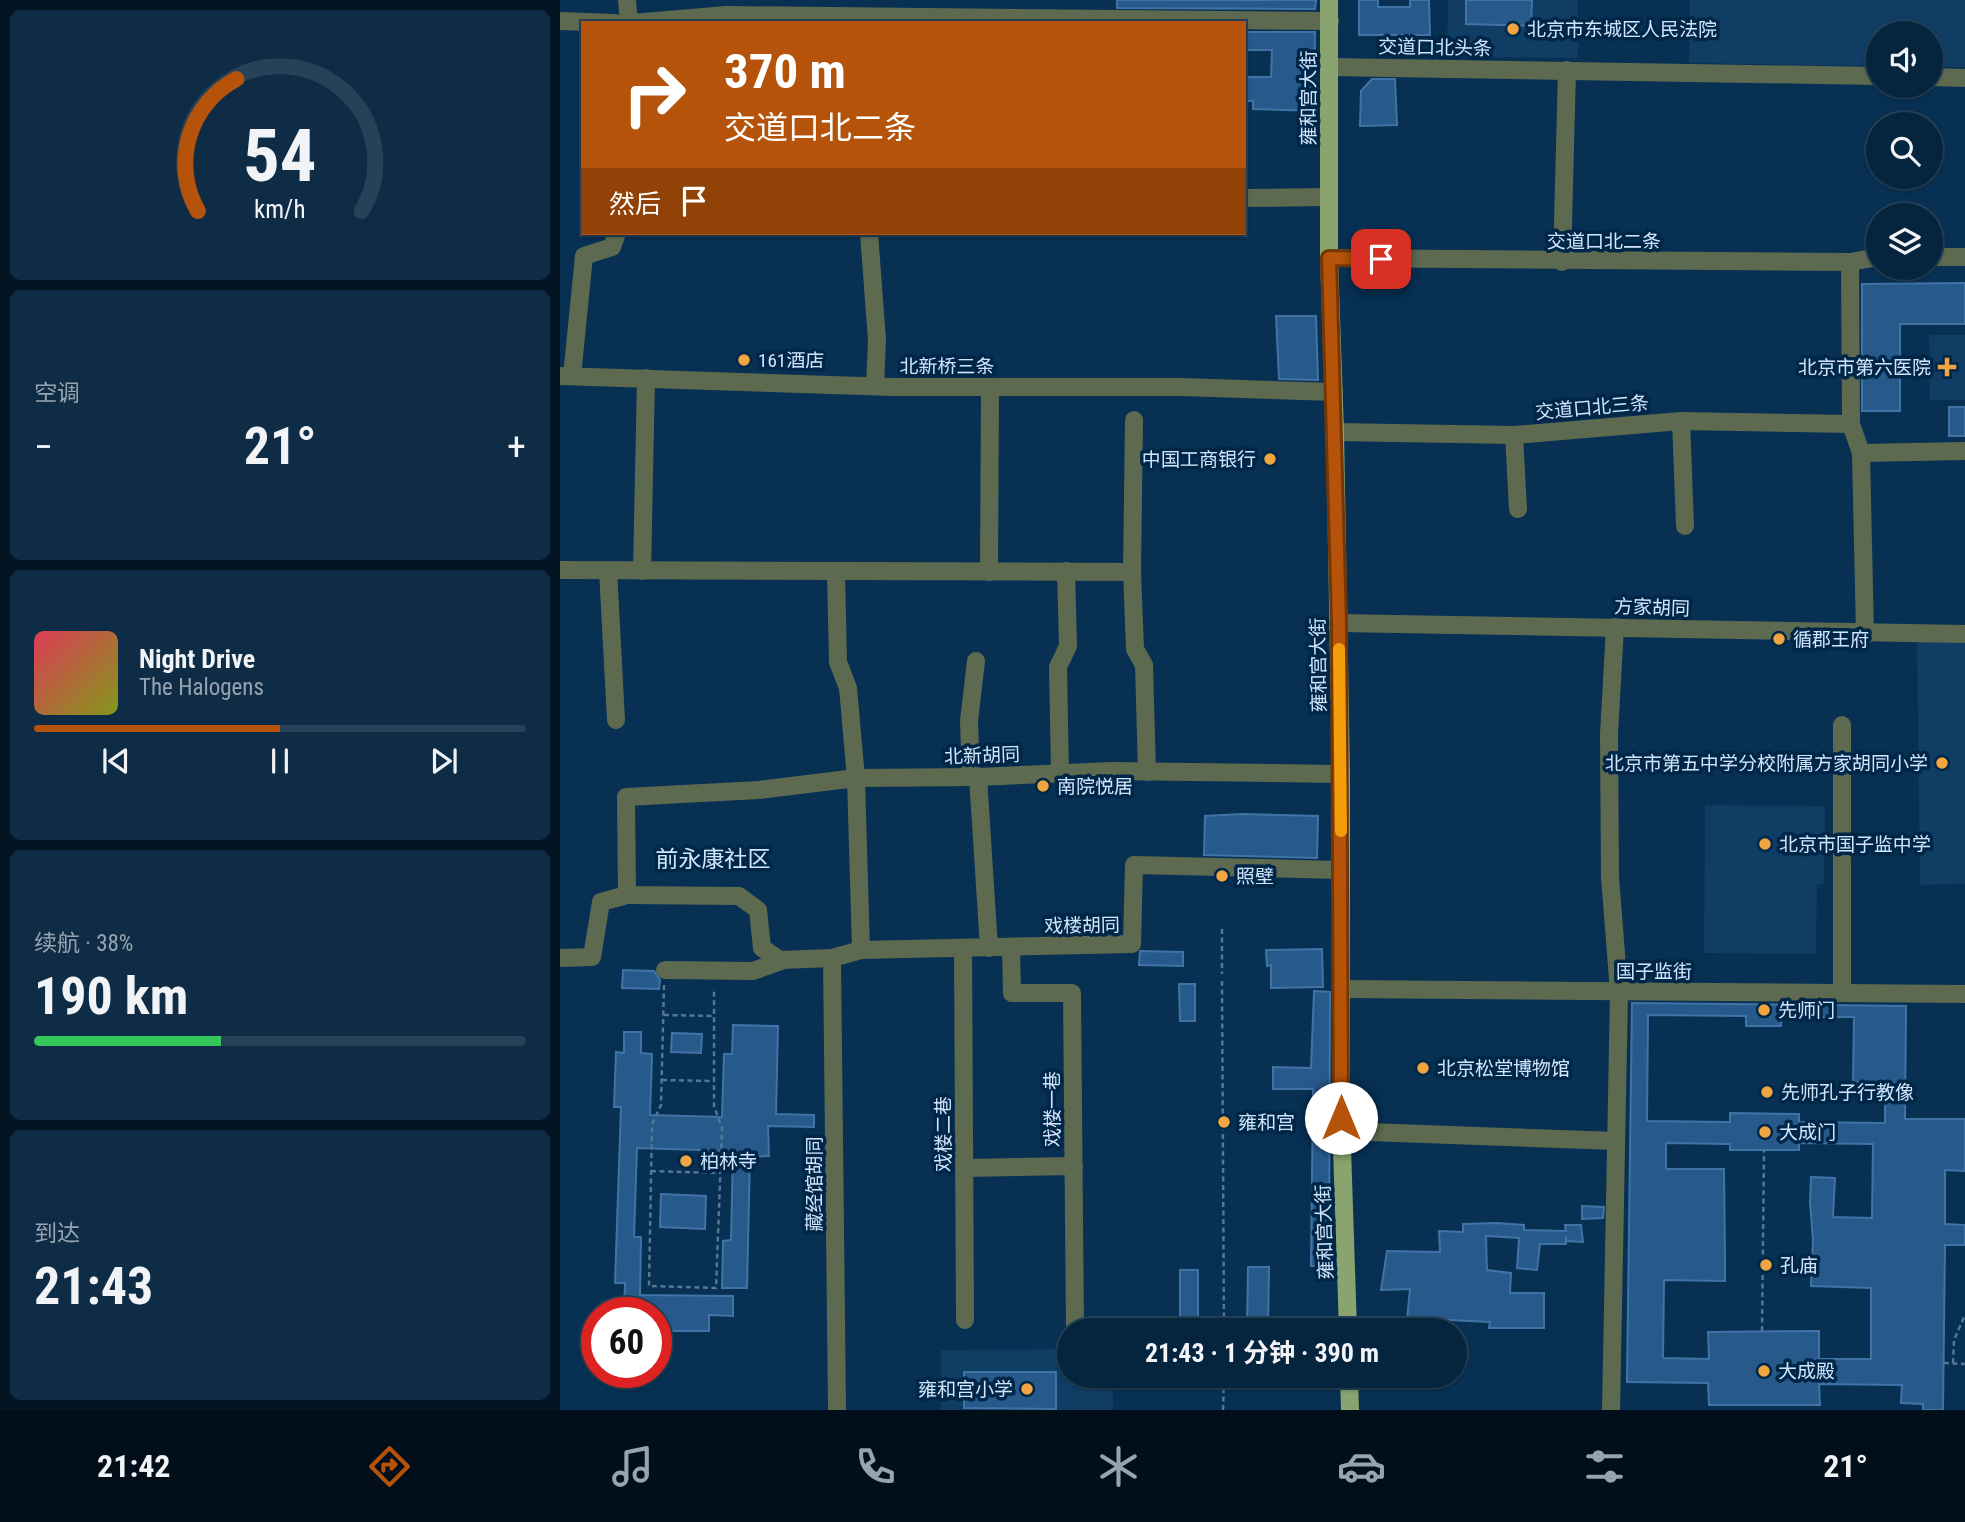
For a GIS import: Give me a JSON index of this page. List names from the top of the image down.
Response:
{
  "streets": {
    "main road": ["雍和宫大街"],
    "street": [
      "交道口北头条",
      "交道口北二条",
      "北新桥三条",
      "交道口北三条",
      "方家胡同",
      "北新胡同",
      "戏楼胡同",
      "国子监街",
      "戏楼一巷",
      "戏楼二巷",
      "藏经馆胡同"
    ]
  },
  "crossings": [
    ["交道口北头条", "雍和宫大街"],
    ["雍和宫大街", "交道口北二条"],
    ["雍和宫大街", "北新桥三条"],
    ["雍和宫大街", "交道口北三条"],
    ["雍和宫大街", "方家胡同"],
    ["雍和宫大街", "北新胡同"],
    ["雍和宫大街", "戏楼胡同"],
    ["雍和宫大街", "国子监街"],
    ["戏楼胡同", "戏楼一巷"],
    ["戏楼胡同", "戏楼二巷"],
    ["戏楼胡同", "藏经馆胡同"]
  ],
  "districts": ["前永康社区"],
  "places": {
    "other": [
      "北京市东城区人民法院",
      "161酒店",
      "中国工商银行",
      "循郡王府",
      "北京市第五中学分校附属方家胡同小学",
      "南院悦居",
      "北京市国子监中学",
      "照壁",
      "先师门",
      "北京松堂博物馆",
      "先师孔子行教像",
      "雍和宫",
      "大成门",
      "柏林寺",
      "孔庙",
      "大成殿",
      "雍和宫小学"
    ],
    "health": ["北京市第六医院"]
  },
  "page": {
    "turn": ["370 m", "交道口北二条"],
    "then": "然后",
    "tile": [
      "空调",
      ["续航 · 38%", "190 km"],
      ["到达", "21:43"]
    ],
    "heat": ["−", "21°", "+"],
    "song": ["Night Drive", "The Halogens"],
    "limit": "60",
    "trip": "21:43 · 1 分钟 · 390 m",
    "tabs": ["21:42", "21°"],
    "gauge": ["54", "km/h"]
  }
}
